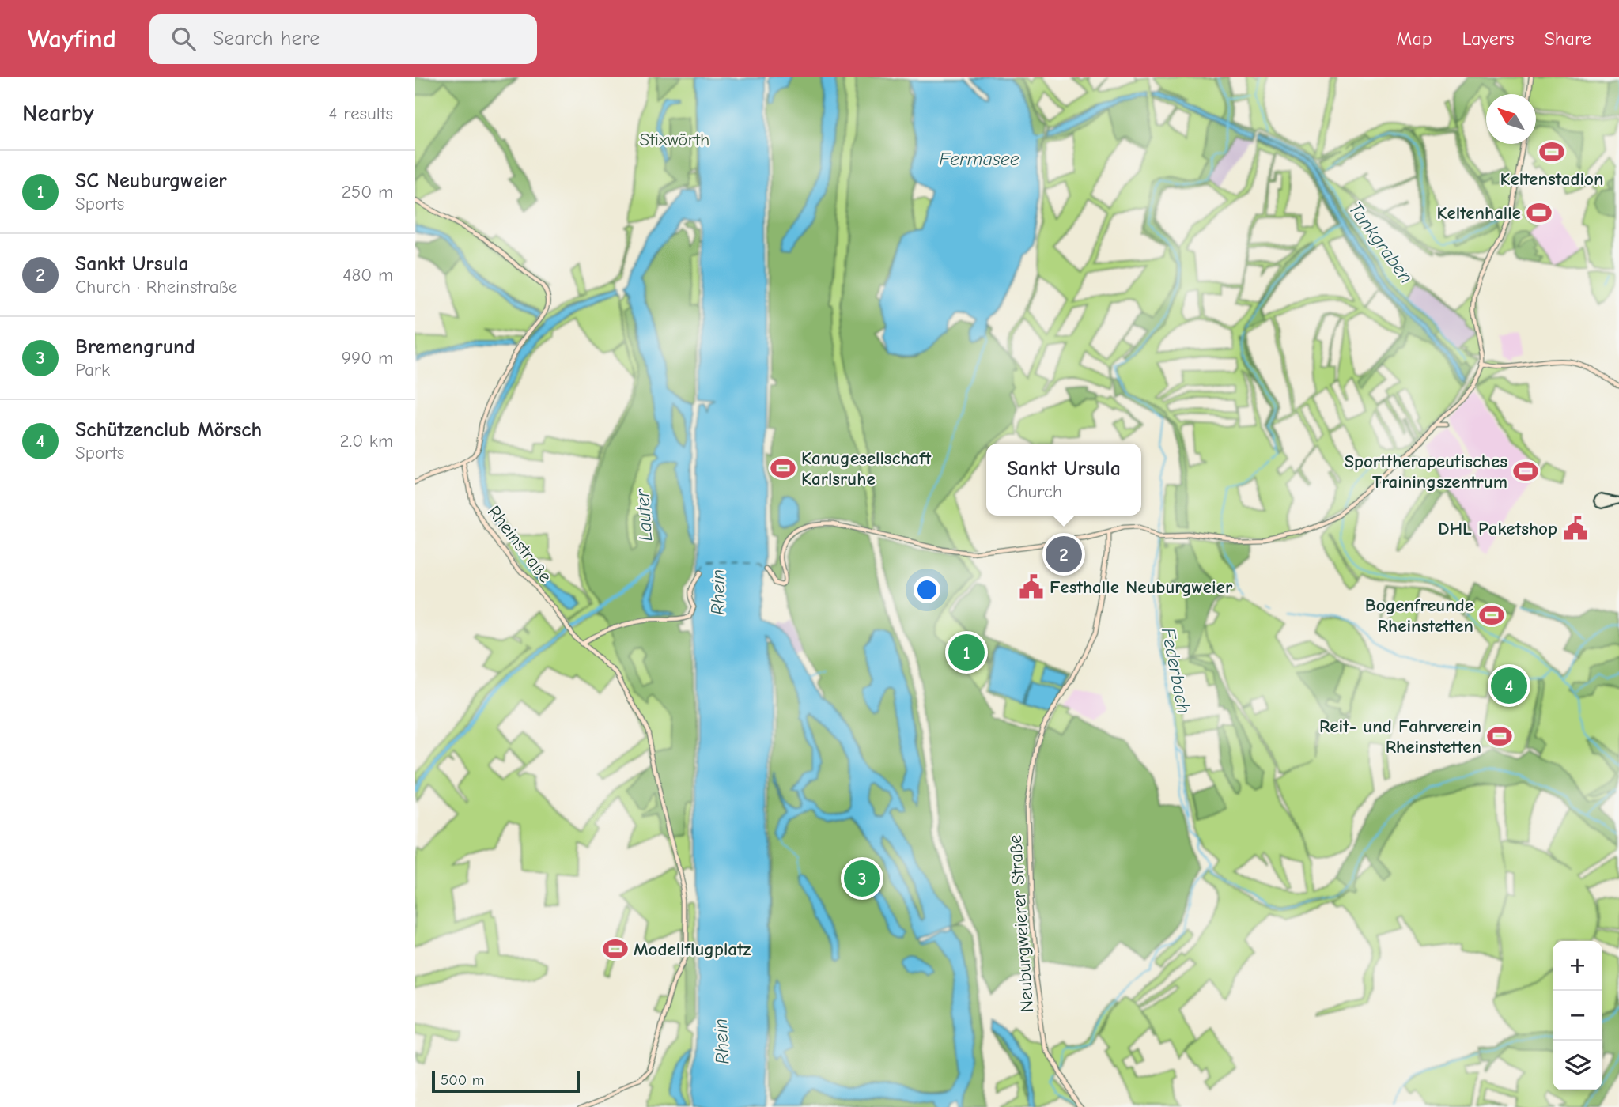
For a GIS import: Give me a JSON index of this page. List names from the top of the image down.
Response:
{
  "streets": {
    "main road": ["Rheinstraße", "Neuburgweierer Straße"]
  },
  "water": [
    "Fermasee",
    "Tankgraben",
    "Lauter",
    "Rhein",
    "Federbach"
  ],
  "parks": ["Stixwörth"],
  "places": {
    "sports": [
      "Keltenstadion",
      "Keltenhalle",
      "Kanugesellschaft Karlsruhe",
      "Sporttherapeutisches Trainingszentrum",
      "Bogenfreunde Rheinstetten",
      "Reit- und Fahrverein Rheinstetten",
      "Modellflugplatz"
    ],
    "public building": ["DHL Paketshop", "Festhalle Neuburgweier"]
  },
  "scale_bar": "500 m",
  "north": "top left",
  "page": {
    "header": "Wayfind",
    "search": "Search here",
    "nav": ["Map", "Layers", "Share"],
    "heading": ["Nearby", "4 results"],
    "list": [
      {
        "mark": "1",
        "name": "SC Neuburgweier",
        "note": "Sports",
        "value": "250 m"
      },
      {
        "mark": "2",
        "name": "Sankt Ursula",
        "note": "Church · Rheinstraße",
        "value": "480 m"
      },
      {
        "mark": "3",
        "name": "Bremengrund",
        "note": "Park",
        "value": "990 m"
      },
      {
        "mark": "4",
        "name": "Schützenclub Mörsch",
        "note": "Sports",
        "value": "2.0 km"
      }
    ],
    "popup": ["Sankt Ursula", "Church"],
    "pins": [
      "2",
      "1",
      "4",
      "3"
    ],
    "map_buttons": ["+", "−"],
    "scale": "500 m"
  }
}
